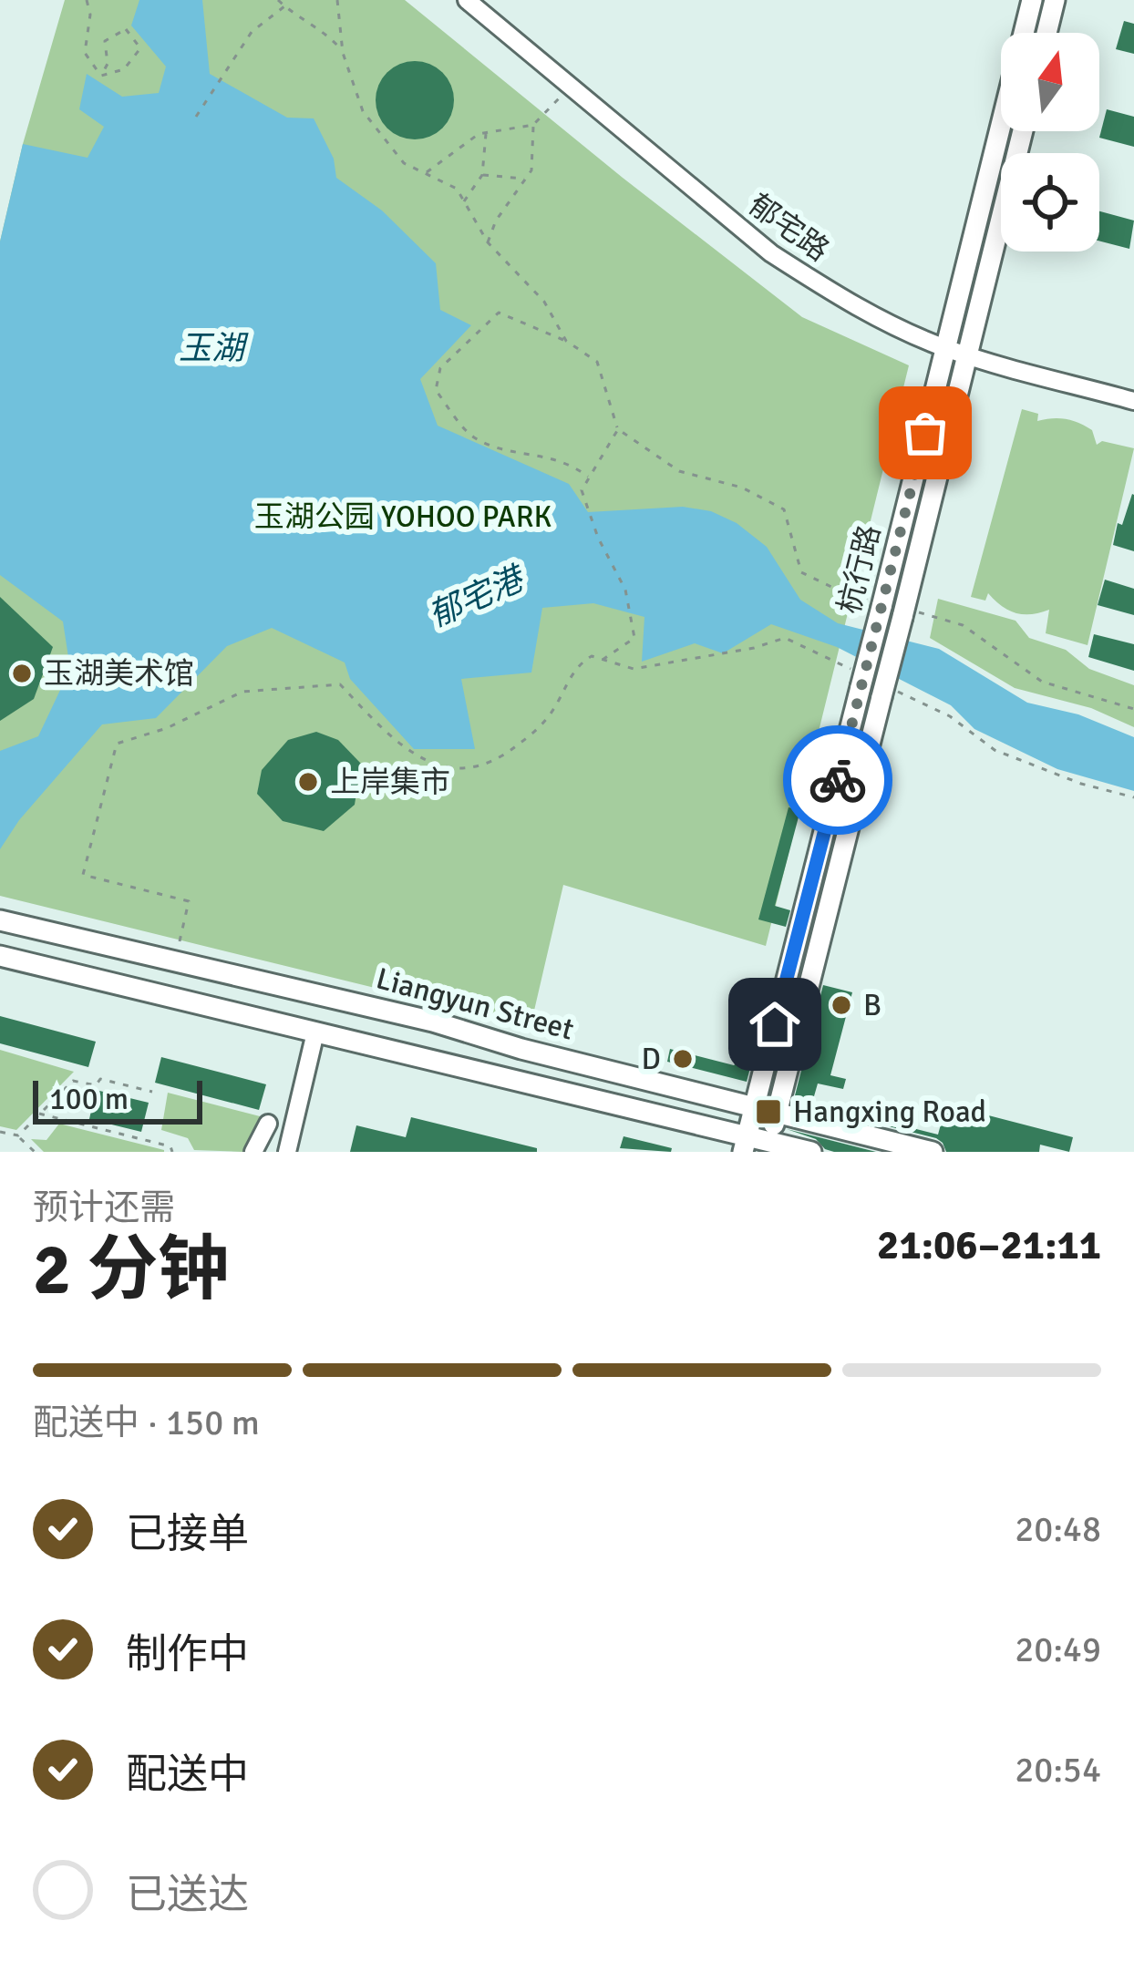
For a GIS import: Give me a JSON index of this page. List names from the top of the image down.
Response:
{
  "streets": {
    "main road": ["杭行路", "Liangyun Street"],
    "street": ["郁宅路"]
  },
  "crossings": [
    ["郁宅路", "杭行路"],
    ["杭行路", "Liangyun Street"]
  ],
  "water": ["玉湖", "郁宅港"],
  "parks": ["玉湖公园 YOHOO PARK"],
  "places": {
    "other": [
      "玉湖美术馆",
      "上岸集市",
      "B",
      "D"
    ],
    "transit": ["Hangxing Road"]
  },
  "scale_bar": "100 m",
  "north": "top",
  "page": {
    "scale": "100 m",
    "heading": ["2 分钟", "预计还需", "21:06–21:11"],
    "bar": "配送中 · 150 m",
    "list": [
      ["已接单", "20:48"],
      ["制作中", "20:49"],
      ["配送中", "20:54"],
      "已送达"
    ]
  }
}
